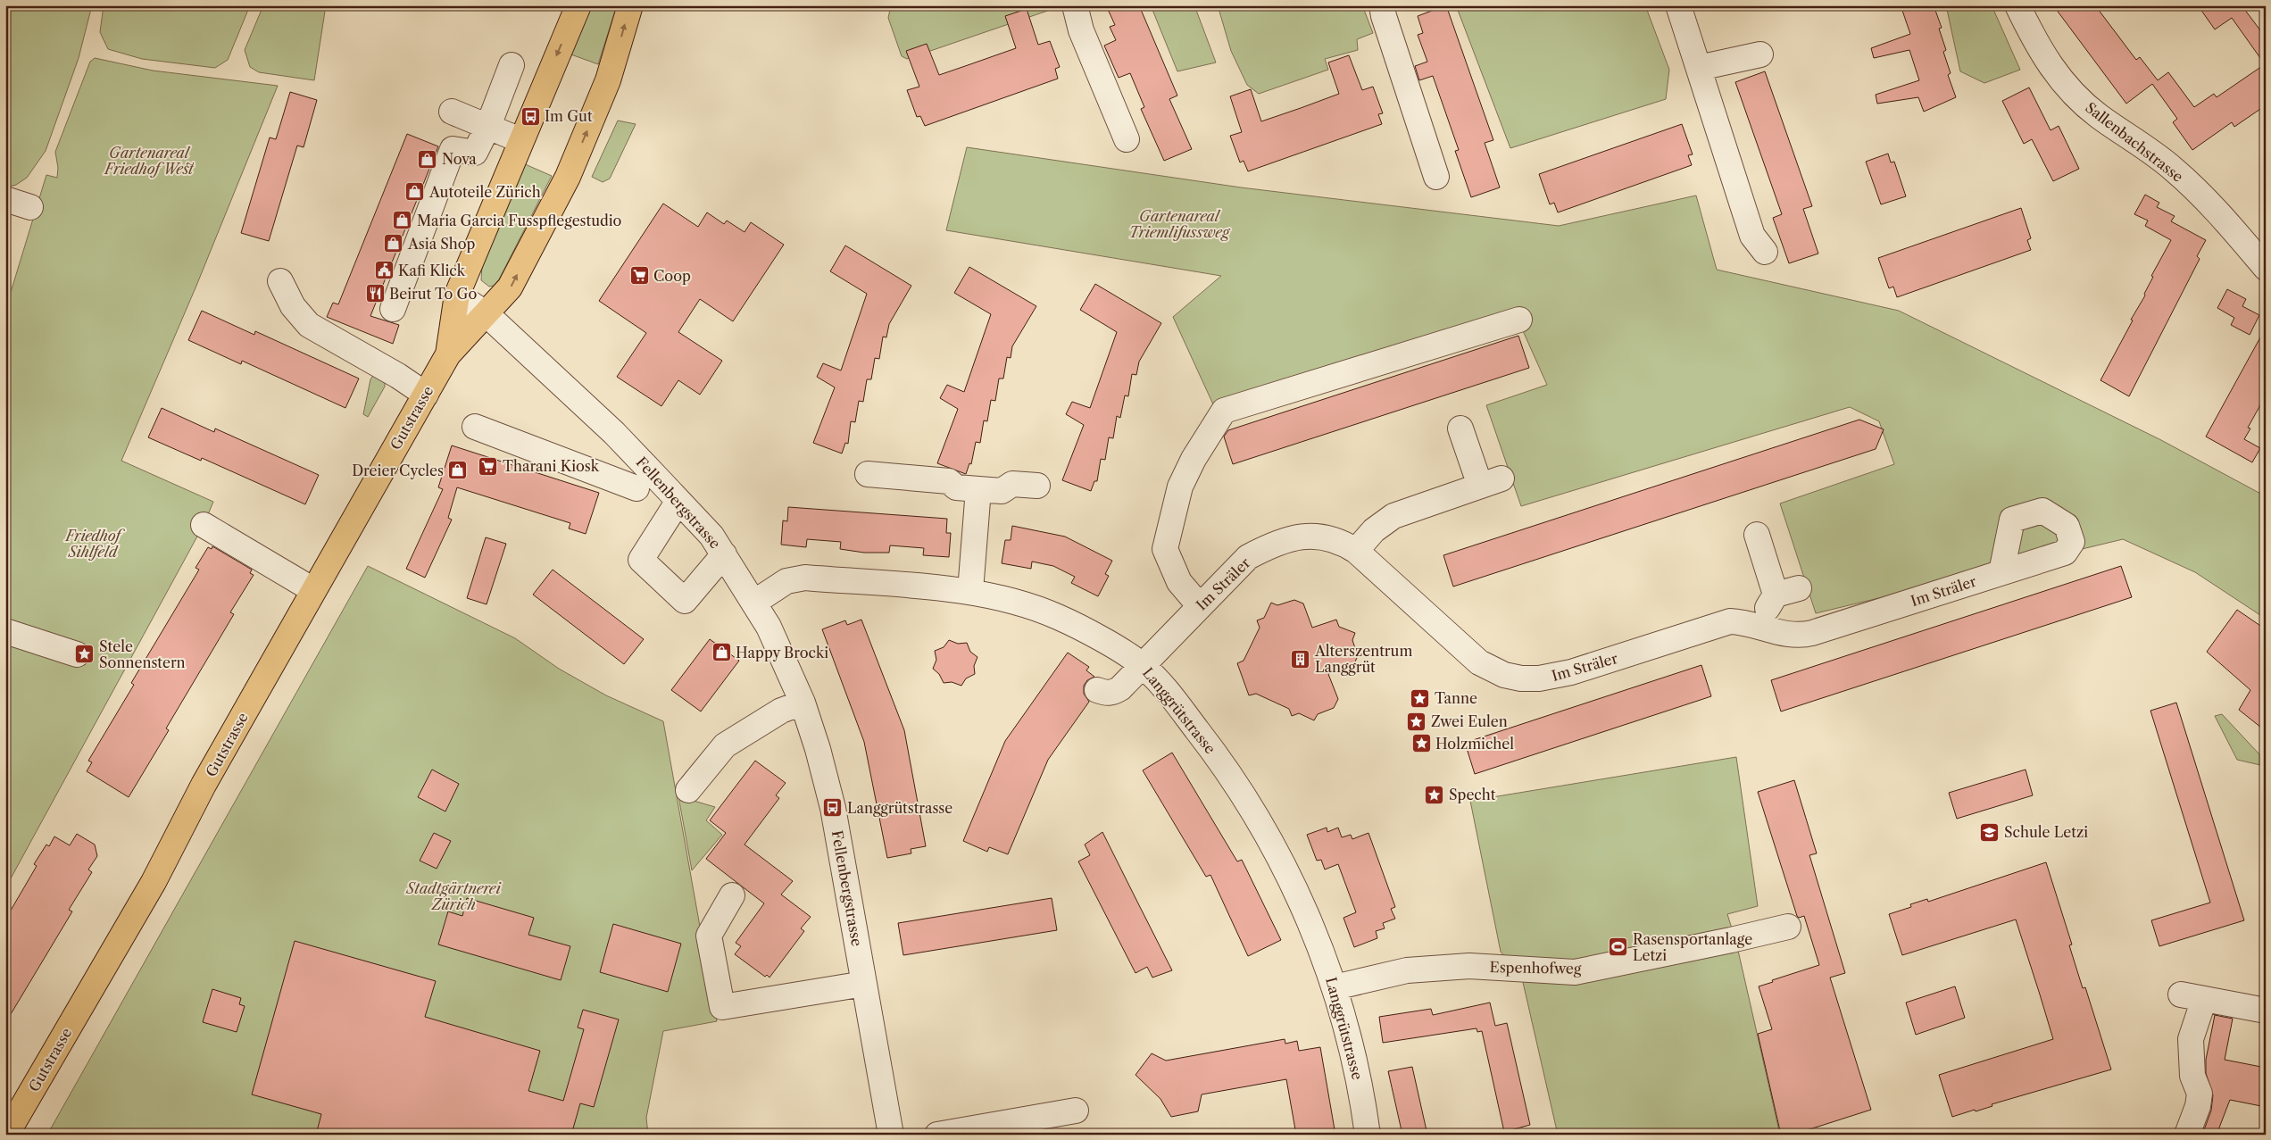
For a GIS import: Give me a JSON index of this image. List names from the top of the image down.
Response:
{
  "streets": {
    "main road": ["Gutstrasse"],
    "street": [
      "Sallenbachstrasse",
      "Fellenbergstrasse",
      "Im Sträler",
      "Langgrütstrasse",
      "Espenhofweg"
    ]
  },
  "crossings": [
    ["Gutstrasse", "Fellenbergstrasse"],
    ["Fellenbergstrasse", "Langgrütstrasse"],
    ["Im Sträler", "Langgrütstrasse"],
    ["Langgrütstrasse", "Espenhofweg"]
  ],
  "parks": [
    "Gartenareal Friedhof West",
    "Gartenareal Triemlifussweg",
    "Friedhof Sihlfeld",
    "Stadtgärtnerei Zürich"
  ],
  "places": {
    "bus stop": ["Im Gut", "Langgrütstrasse"],
    "shop": [
      "Nova",
      "Autoteile Zürich",
      "Maria Garcia Fusspflegestudio",
      "Asia Shop",
      "Dreier Cycles",
      "Happy Brocki"
    ],
    "public building": ["Kafi Klick"],
    "supermarket": ["Coop", "Tharani Kiosk"],
    "restaurant": ["Beirut To Go"],
    "place": [
      "Stele Sonnenstern",
      "Tanne",
      "Zwei Eulen",
      "Holzmichel",
      "Specht"
    ],
    "building": ["Alterszentrum Langgrüt"],
    "school or university": ["Schule Letzi"],
    "sports": ["Rasensportanlage Letzi"]
  }
}
